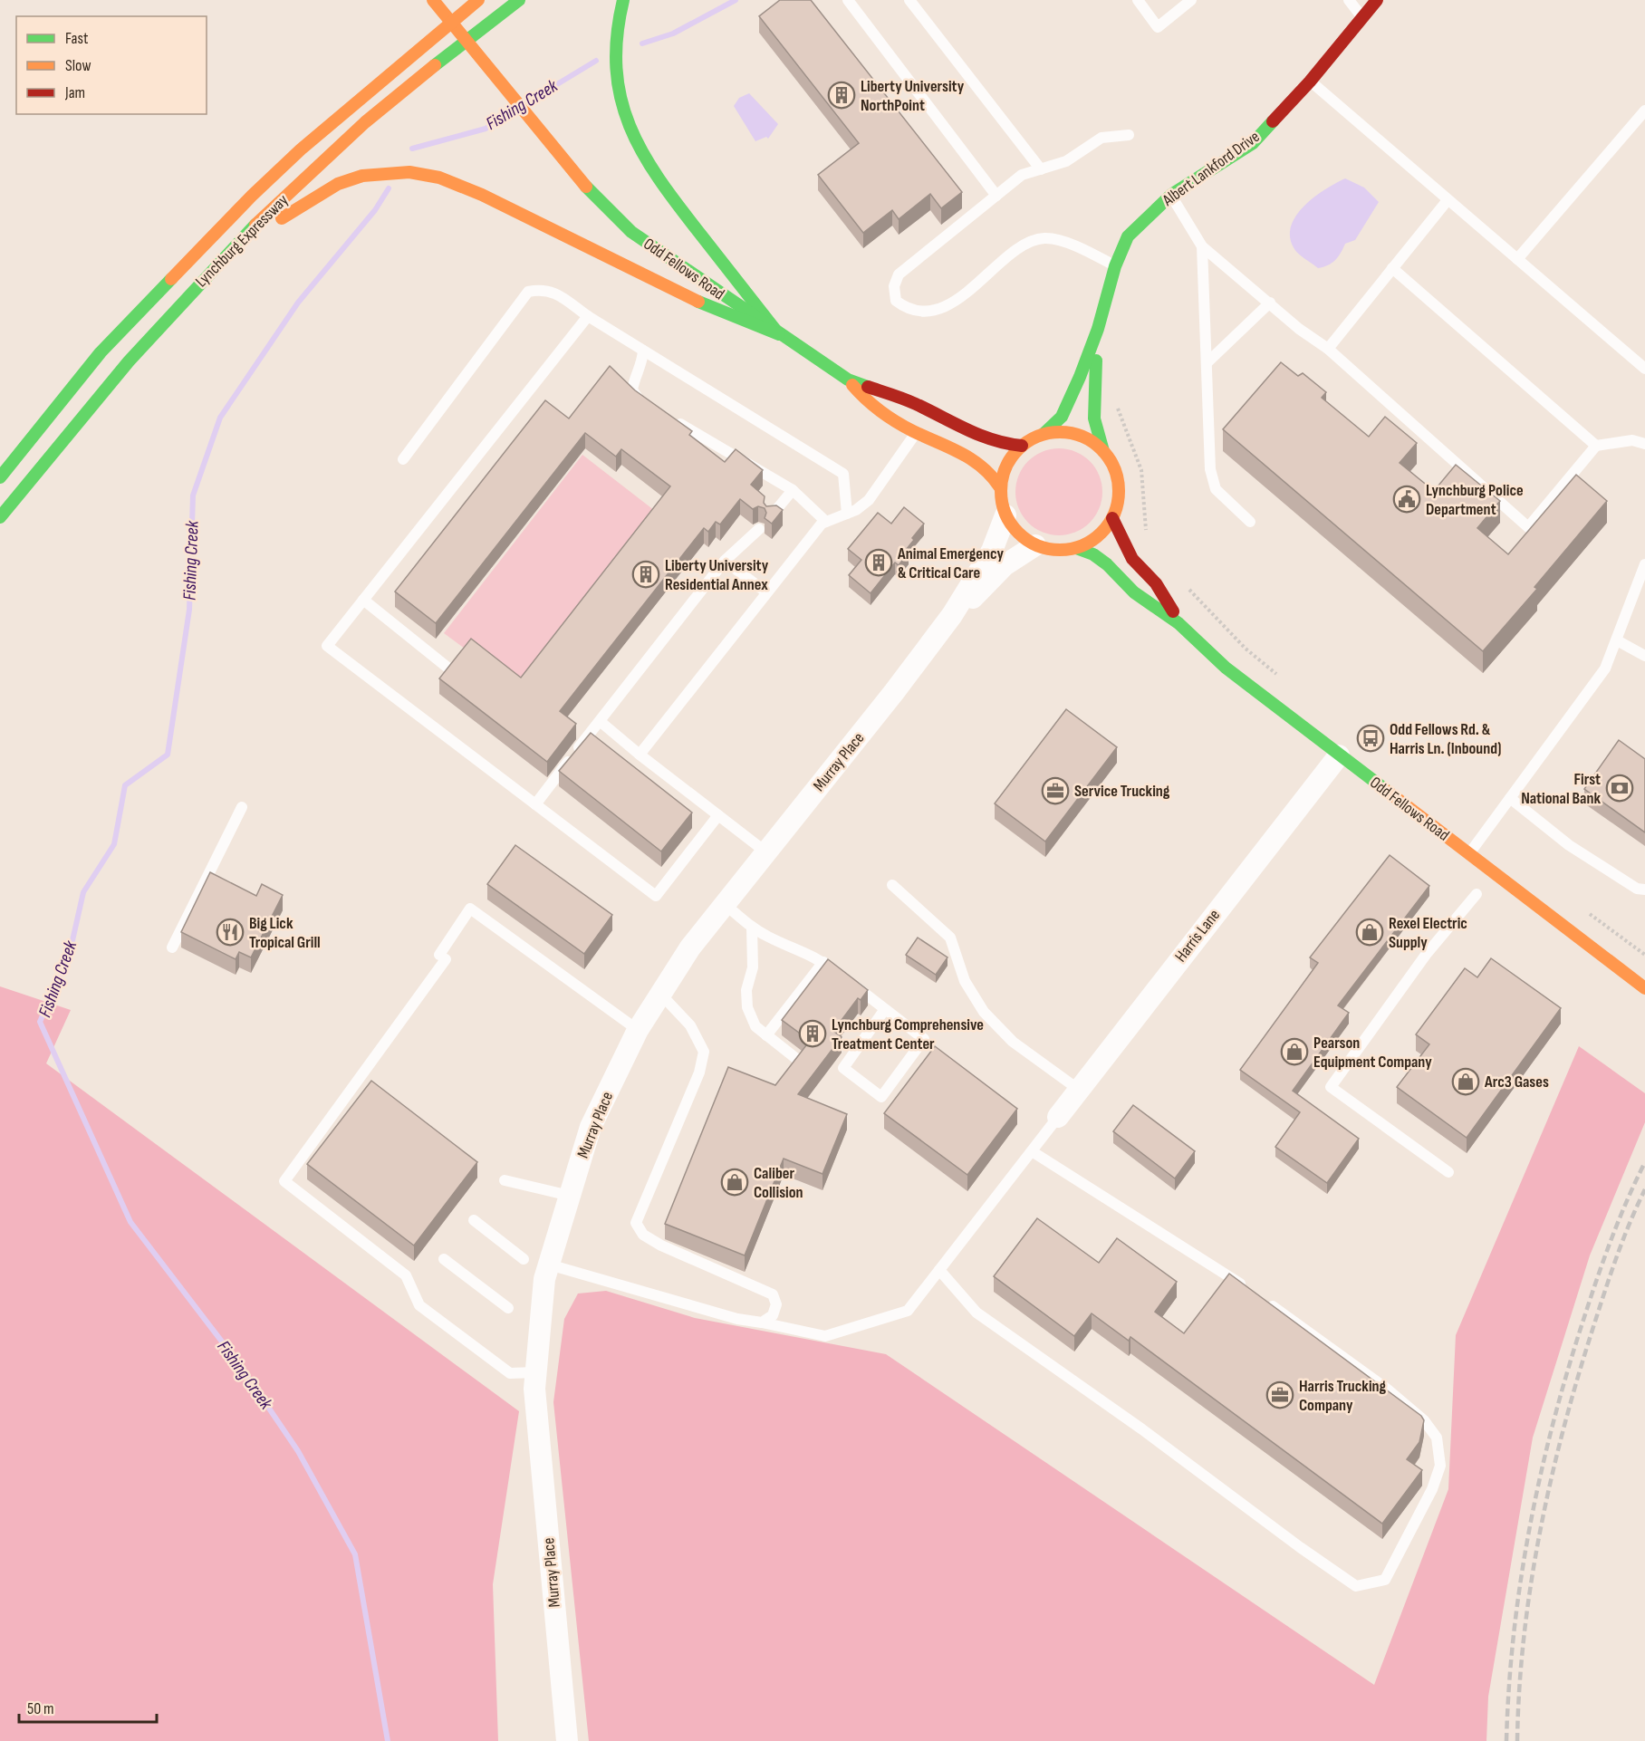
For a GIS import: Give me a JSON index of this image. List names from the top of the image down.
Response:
{
  "streets": {
    "main road": ["Albert Lankford Drive", "Lynchburg Expressway", "Odd Fellows Road"],
    "street": ["Murray Place", "Harris Lane"]
  },
  "crossings": [
    ["Albert Lankford Drive", "Odd Fellows Road"],
    ["Albert Lankford Drive", "Murray Place"],
    ["Odd Fellows Road", "Murray Place"],
    ["Odd Fellows Road", "Harris Lane"]
  ],
  "water": ["Fishing Creek"],
  "places": {
    "building": [
      "Liberty University NorthPoint",
      "Animal Emergency & Critical Care",
      "Liberty University Residential Annex",
      "Lynchburg Comprehensive Treatment Center"
    ],
    "public building": ["Lynchburg Police Department"],
    "bus stop": ["Odd Fellows Rd. & Harris Ln. (Inbound)"],
    "bank": ["First National Bank"],
    "office": ["Service Trucking", "Harris Trucking Company"],
    "restaurant": ["Big Lick Tropical Grill"],
    "shop": [
      "Rexel Electric Supply",
      "Pearson Equipment Company",
      "Arc3 Gases",
      "Caliber Collision"
    ]
  },
  "legend": ["Fast", "Slow", "Jam"],
  "scale_bar": "50 m"
}
